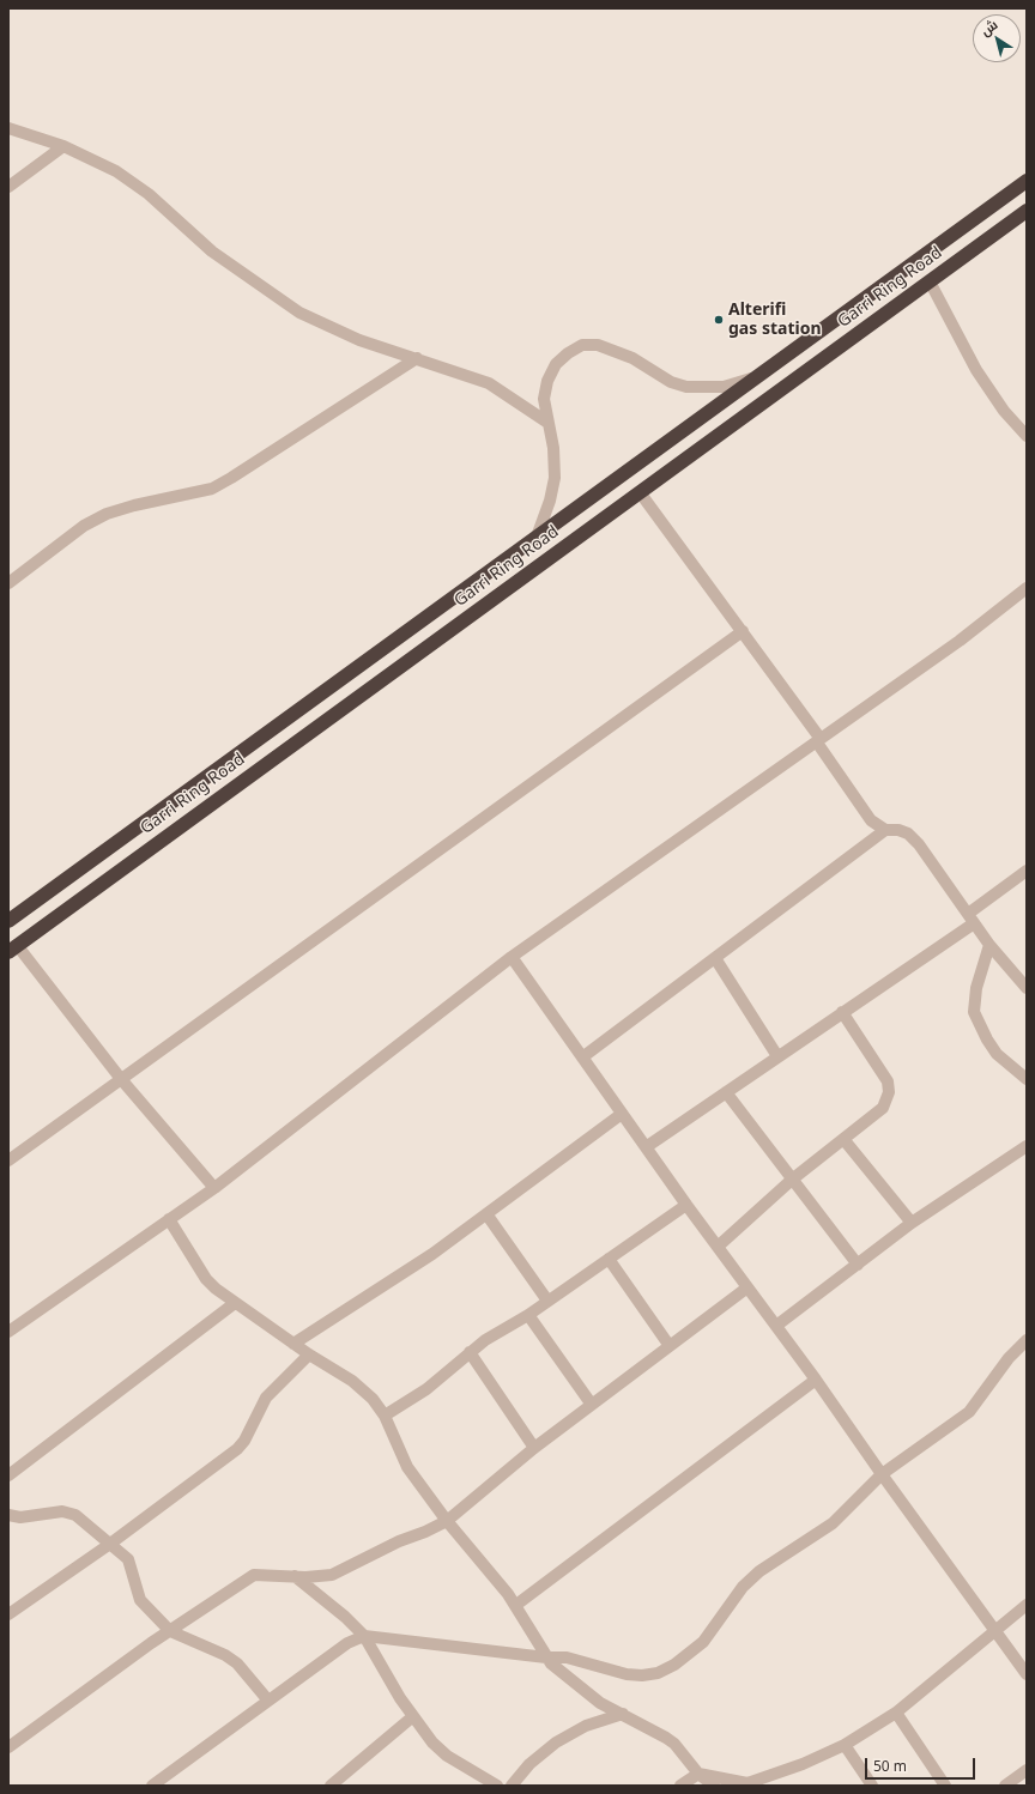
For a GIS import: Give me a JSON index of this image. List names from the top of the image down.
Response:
{
  "streets": {
    "highway": ["Garri Ring Road"]
  },
  "places": ["Alterifi gas station"],
  "scale_bar": "50 m",
  "north": "top left"
}
